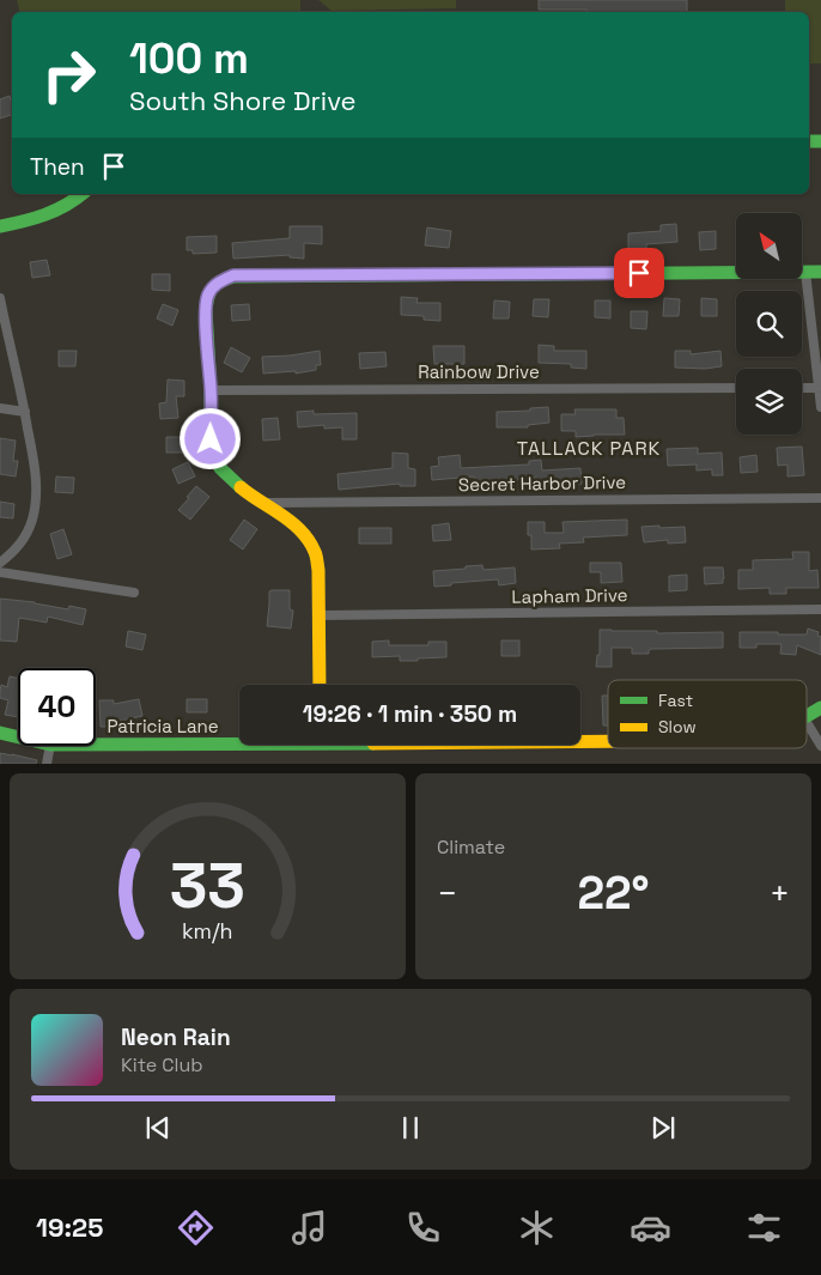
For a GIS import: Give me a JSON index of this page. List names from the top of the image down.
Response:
{
  "streets": {
    "street": [
      "Rainbow Drive",
      "Secret Harbor Drive",
      "Lapham Drive",
      "Patricia Lane"
    ]
  },
  "districts": ["TALLACK PARK"],
  "legend": ["Fast", "Slow"],
  "north": "top left",
  "page": {
    "turn": ["100 m", "South Shore Drive"],
    "then": "Then",
    "limit": "40",
    "trip": "19:26 · 1 min · 350 m",
    "tile": "Climate",
    "heat": ["−", "22°", "+"],
    "song": ["Neon Rain", "Kite Club"],
    "tabs": "19:25",
    "gauge": ["33", "km/h"]
  }
}
